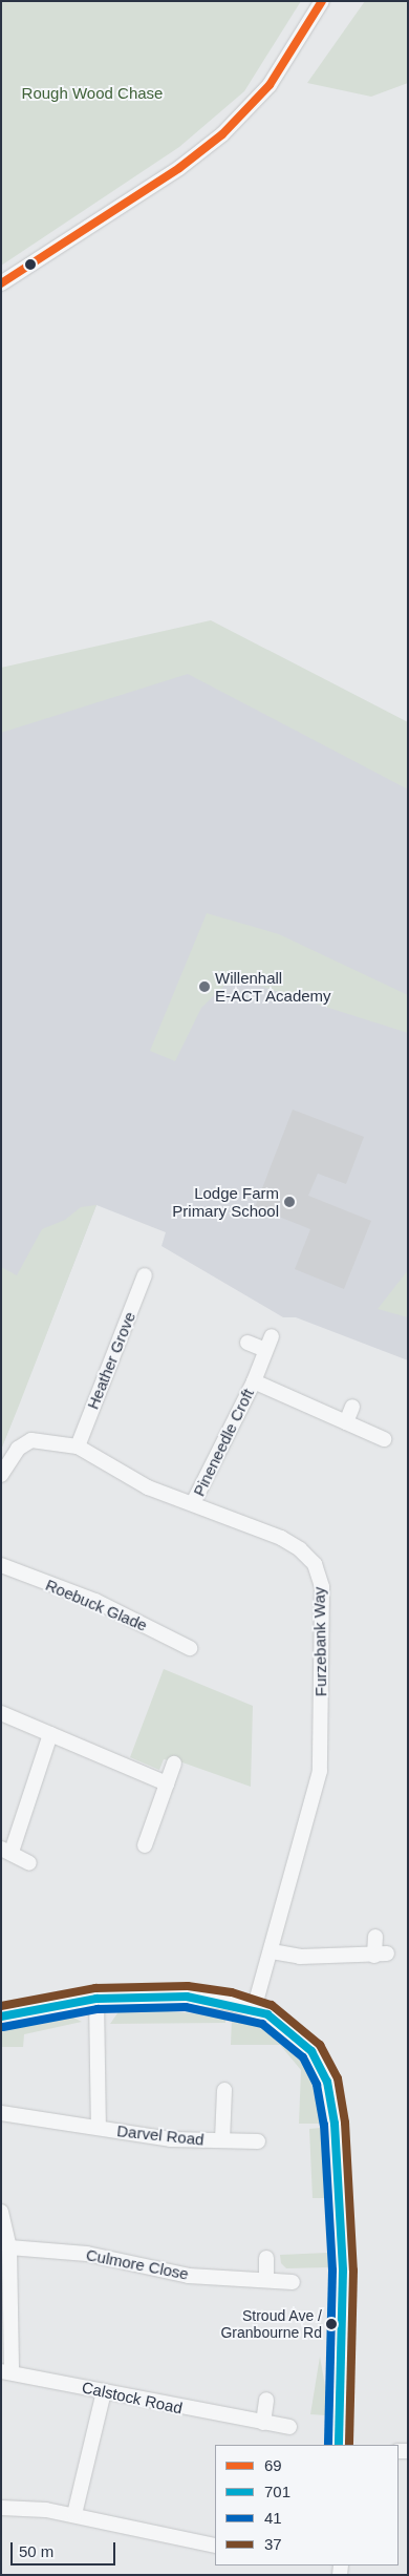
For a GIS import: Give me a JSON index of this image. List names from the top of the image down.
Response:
{
  "streets": {
    "street": [
      "Heather Grove",
      "Pineneedle Croft",
      "Roebuck Glade",
      "Furzebank Way",
      "Darvel Road",
      "Culmore Close",
      "Calstock Road"
    ]
  },
  "crossings": [
    ["Heather Grove", "Furzebank Way"],
    ["Pineneedle Croft", "Furzebank Way"]
  ],
  "parks": ["Rough Wood Chase"],
  "places": ["Willenhall E-ACT Academy", "Lodge Farm Primary School", "Stroud Ave / Granbourne Rd"],
  "lines": [
    "transit line 69",
    "transit line 37",
    "transit line 701",
    "transit line 41"
  ],
  "legend": [
    "69",
    "701",
    "41",
    "37"
  ],
  "scale_bar": "50 m"
}
